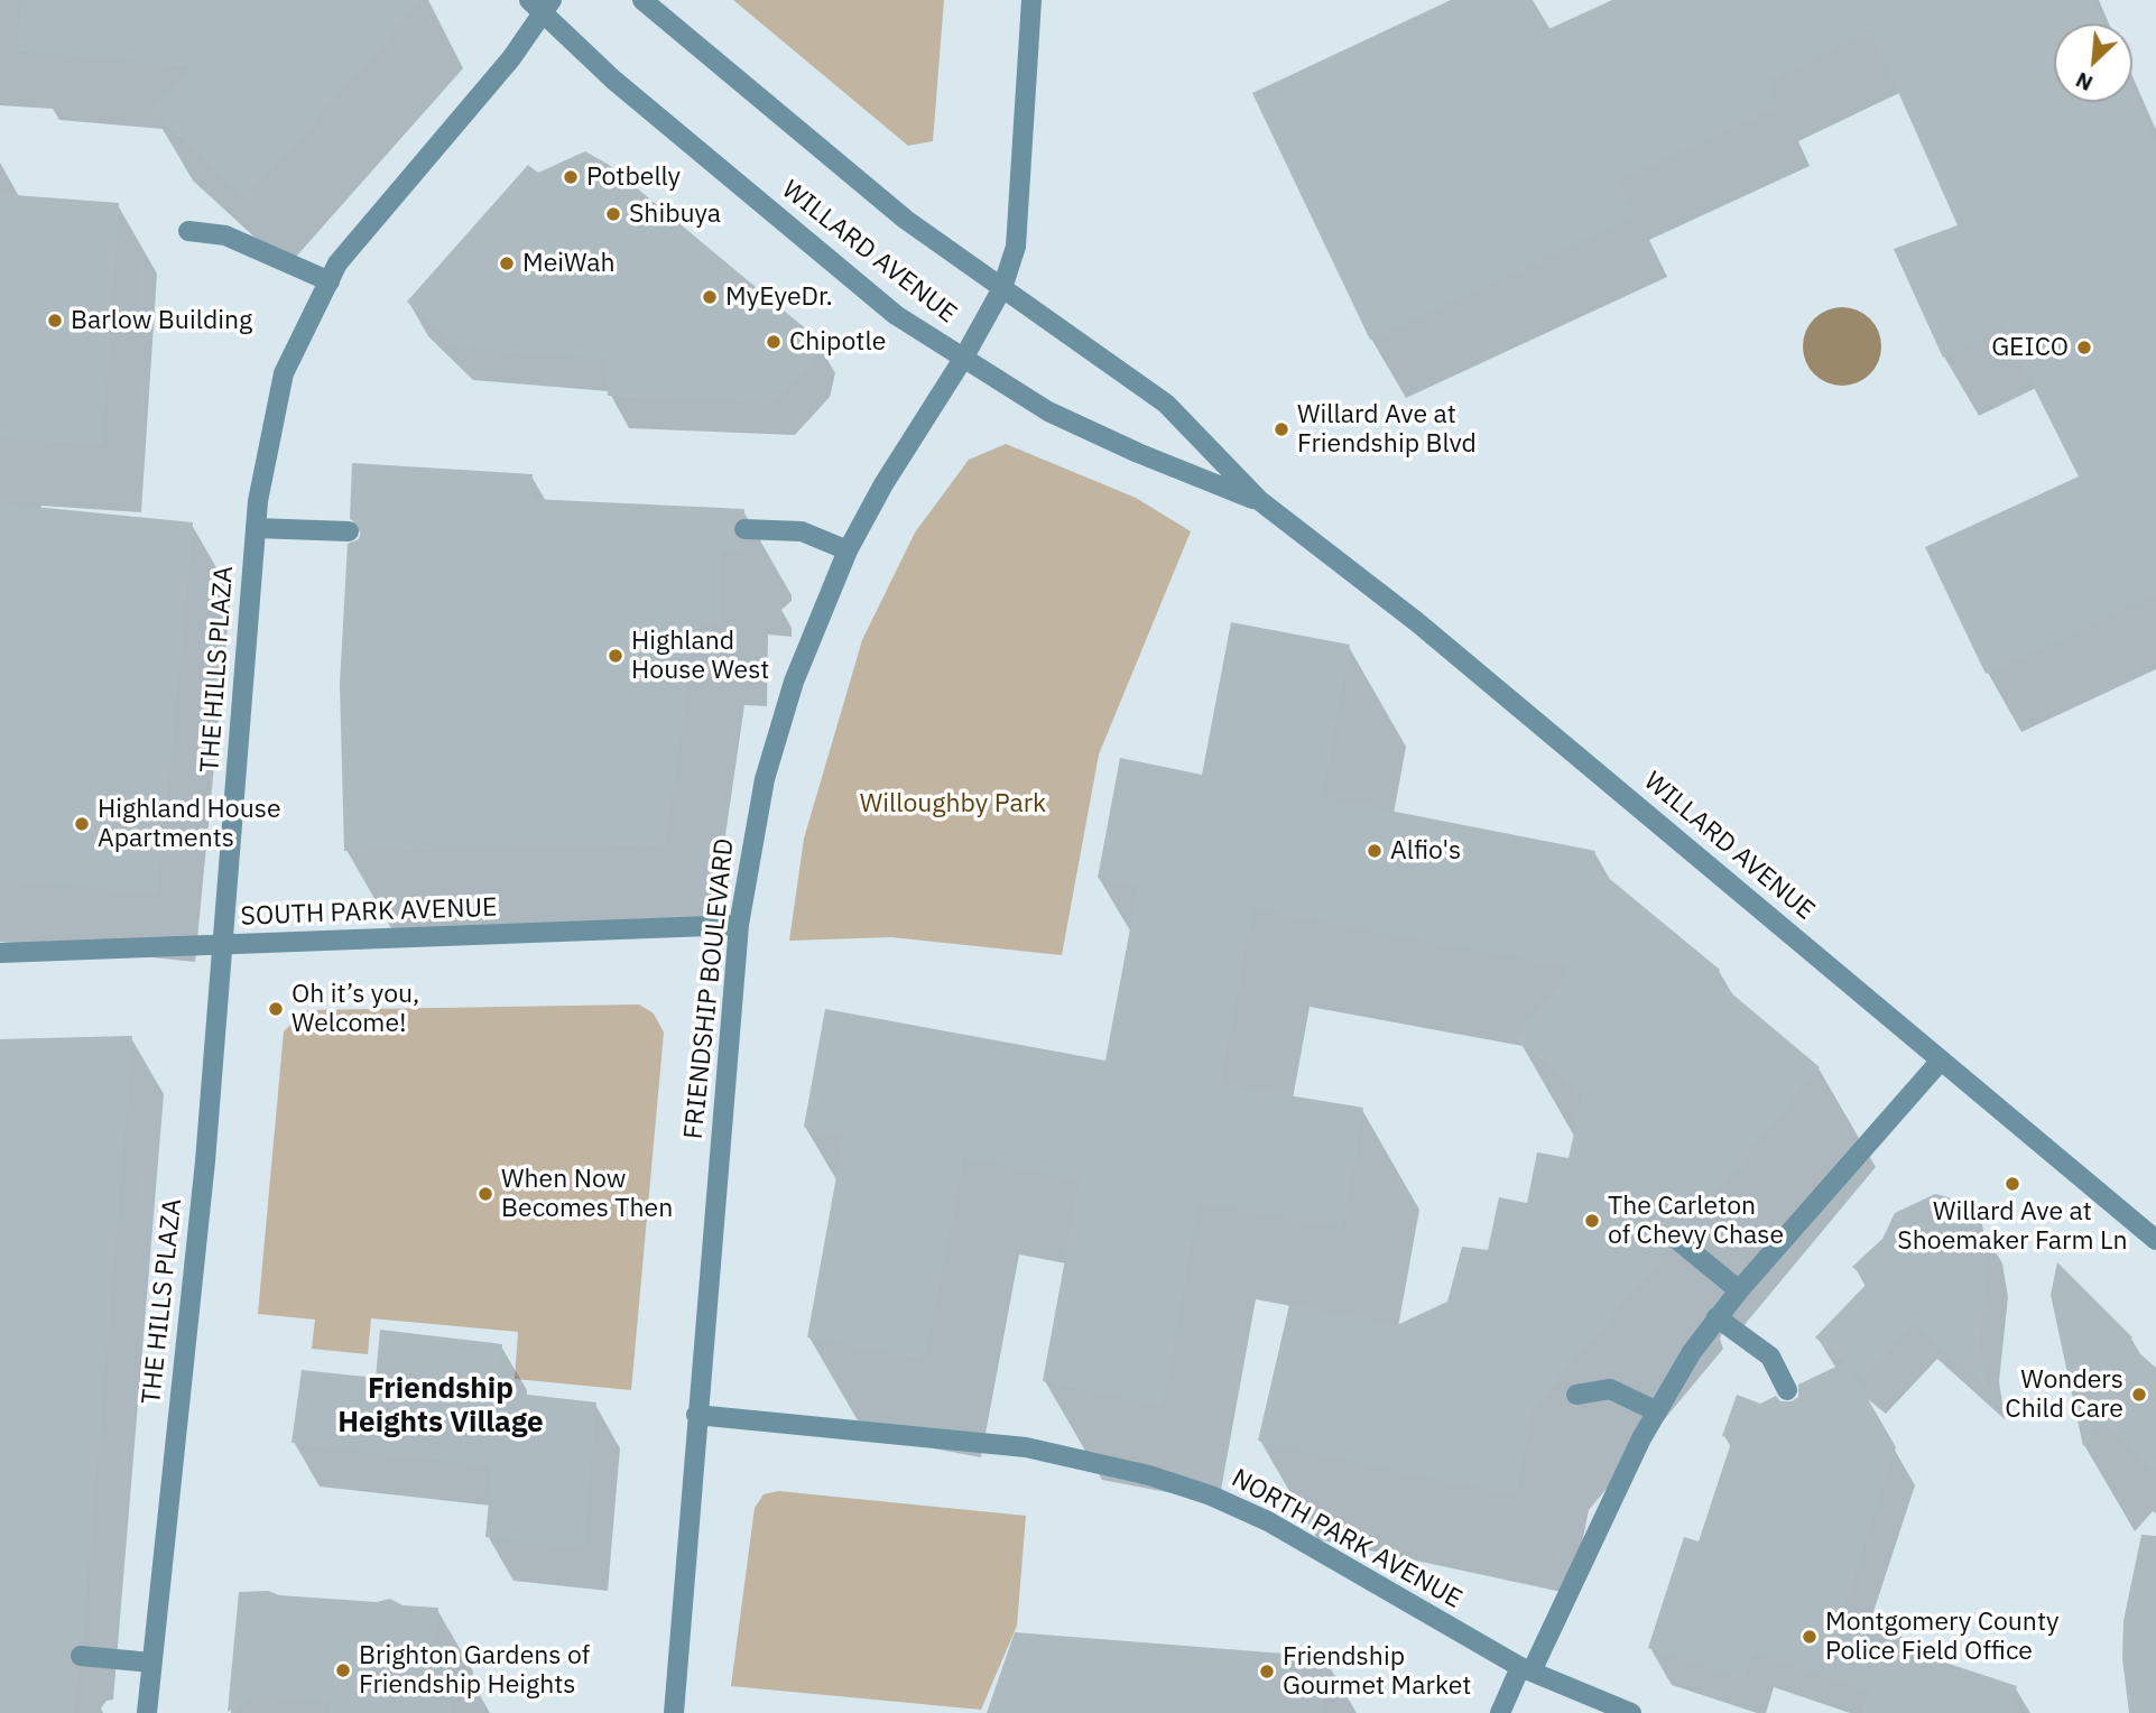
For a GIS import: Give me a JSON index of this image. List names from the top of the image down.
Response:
{
  "streets": {
    "street": [
      "WILLARD AVENUE",
      "THE HILLS PLAZA",
      "SOUTH PARK AVENUE",
      "FRIENDSHIP BOULEVARD",
      "NORTH PARK AVENUE"
    ]
  },
  "crossings": [
    ["WILLARD AVENUE", "THE HILLS PLAZA"],
    ["WILLARD AVENUE", "FRIENDSHIP BOULEVARD"],
    ["THE HILLS PLAZA", "SOUTH PARK AVENUE"],
    ["SOUTH PARK AVENUE", "FRIENDSHIP BOULEVARD"],
    ["FRIENDSHIP BOULEVARD", "NORTH PARK AVENUE"]
  ],
  "districts": ["Friendship Heights Village"],
  "parks": ["Willoughby Park"],
  "places": [
    "Potbelly",
    "Shibuya",
    "MeiWah",
    "MyEyeDr.",
    "Barlow Building",
    "Chipotle",
    "GEICO",
    "Willard Ave at Friendship Blvd",
    "Highland House West",
    "Highland House Apartments",
    "Alfio's",
    "Oh it’s you, Welcome!",
    "Willard Ave at Shoemaker Farm Ln",
    "When Now Becomes Then",
    "The Carleton of Chevy Chase",
    "Wonders Child Care",
    "Montgomery County Police Field Office",
    "Brighton Gardens of Friendship Heights",
    "Friendship Gourmet Market"
  ],
  "north": "bottom left"
}
